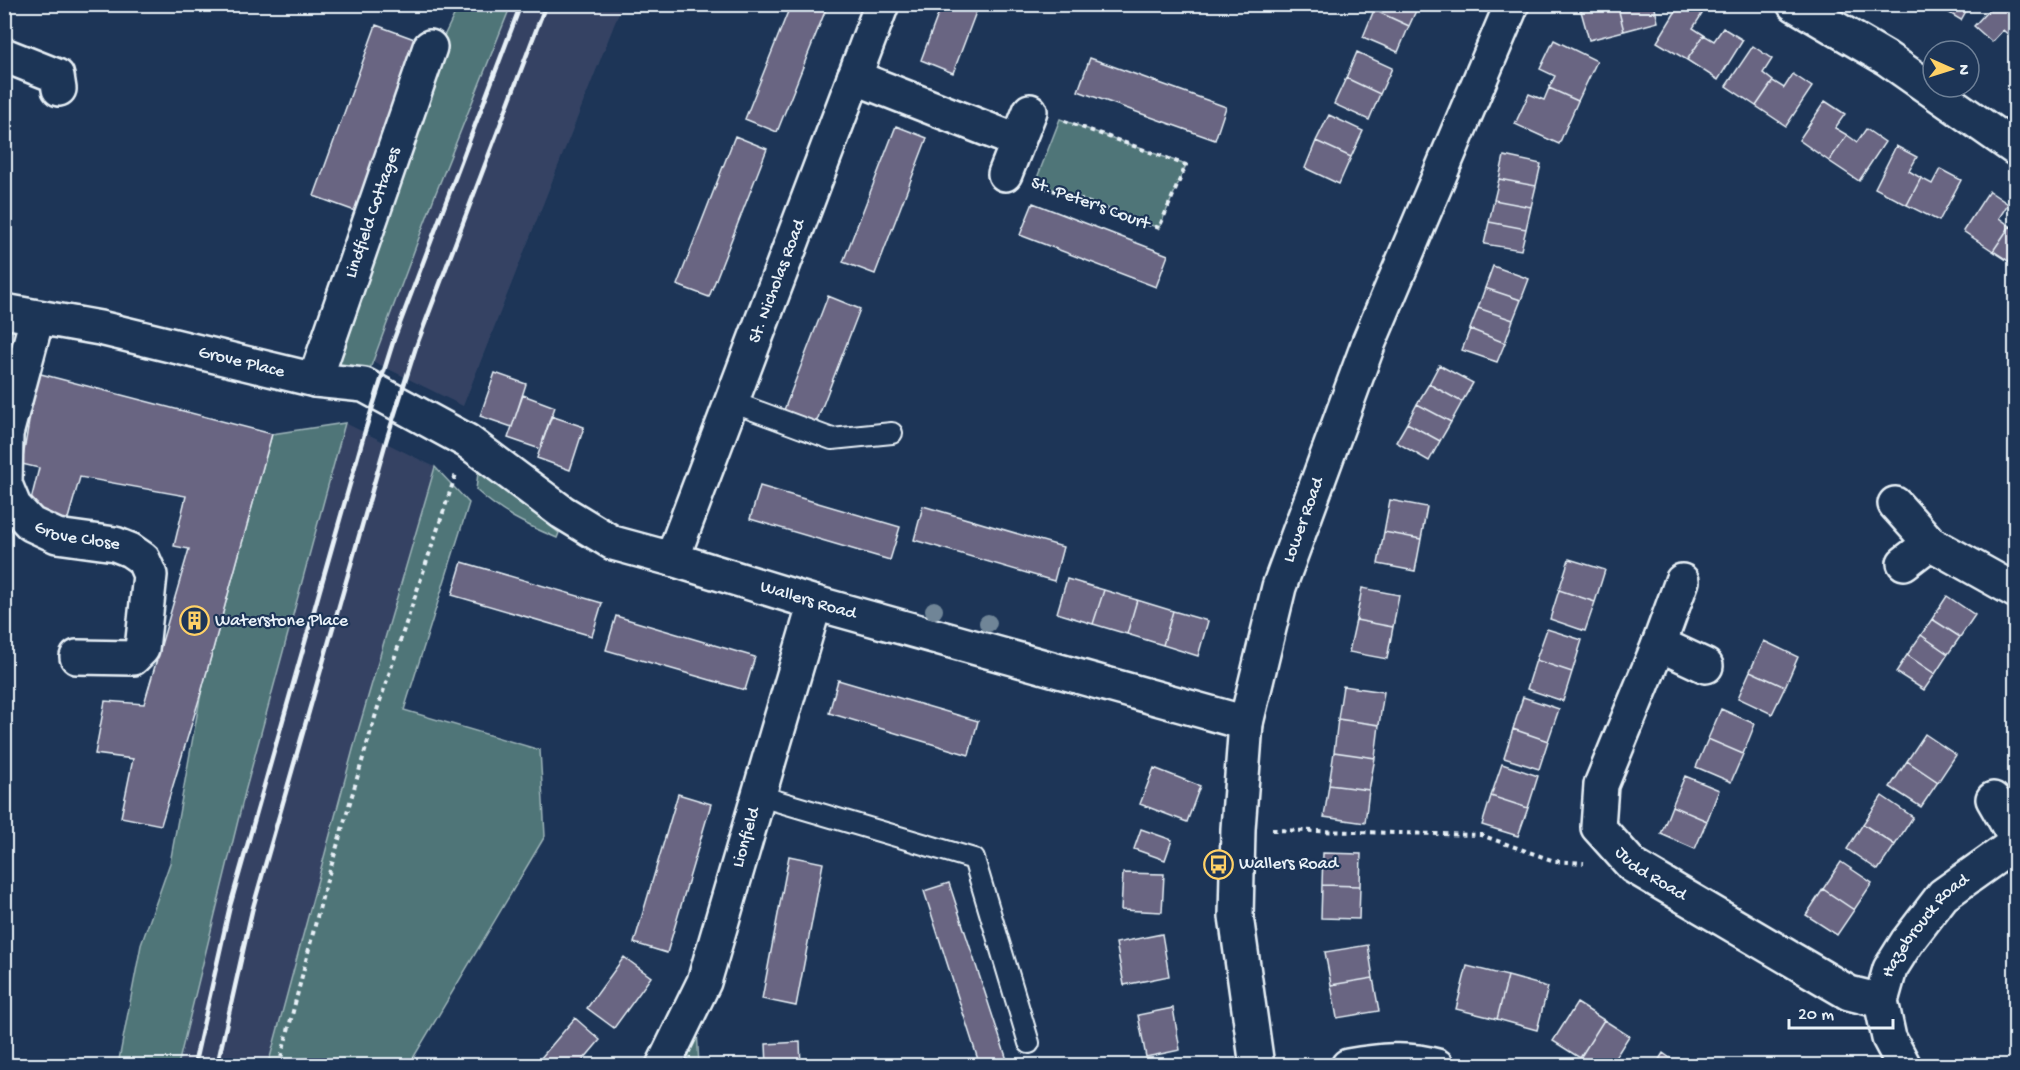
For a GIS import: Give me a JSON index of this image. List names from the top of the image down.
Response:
{
  "streets": {
    "street": [
      "Lindfield Cottages",
      "St. Nicholas Road",
      "Grove Place",
      "Lower Road",
      "Grove Close",
      "Wallers Road",
      "Lionfield",
      "Judd Road",
      "Hazebrouck Road"
    ],
    "path": ["St. Peter's Court"]
  },
  "crossings": [
    ["Lindfield Cottages", "Grove Place"],
    ["St. Nicholas Road", "Wallers Road"],
    ["Grove Place", "Grove Close"],
    ["Grove Place", "Wallers Road"],
    ["Lower Road", "Wallers Road"],
    ["Wallers Road", "Lionfield"],
    ["Judd Road", "Hazebrouck Road"]
  ],
  "places": {
    "building": ["Waterstone Place"],
    "bus stop": ["Wallers Road"]
  },
  "scale_bar": "20 m",
  "north": "right"
}
